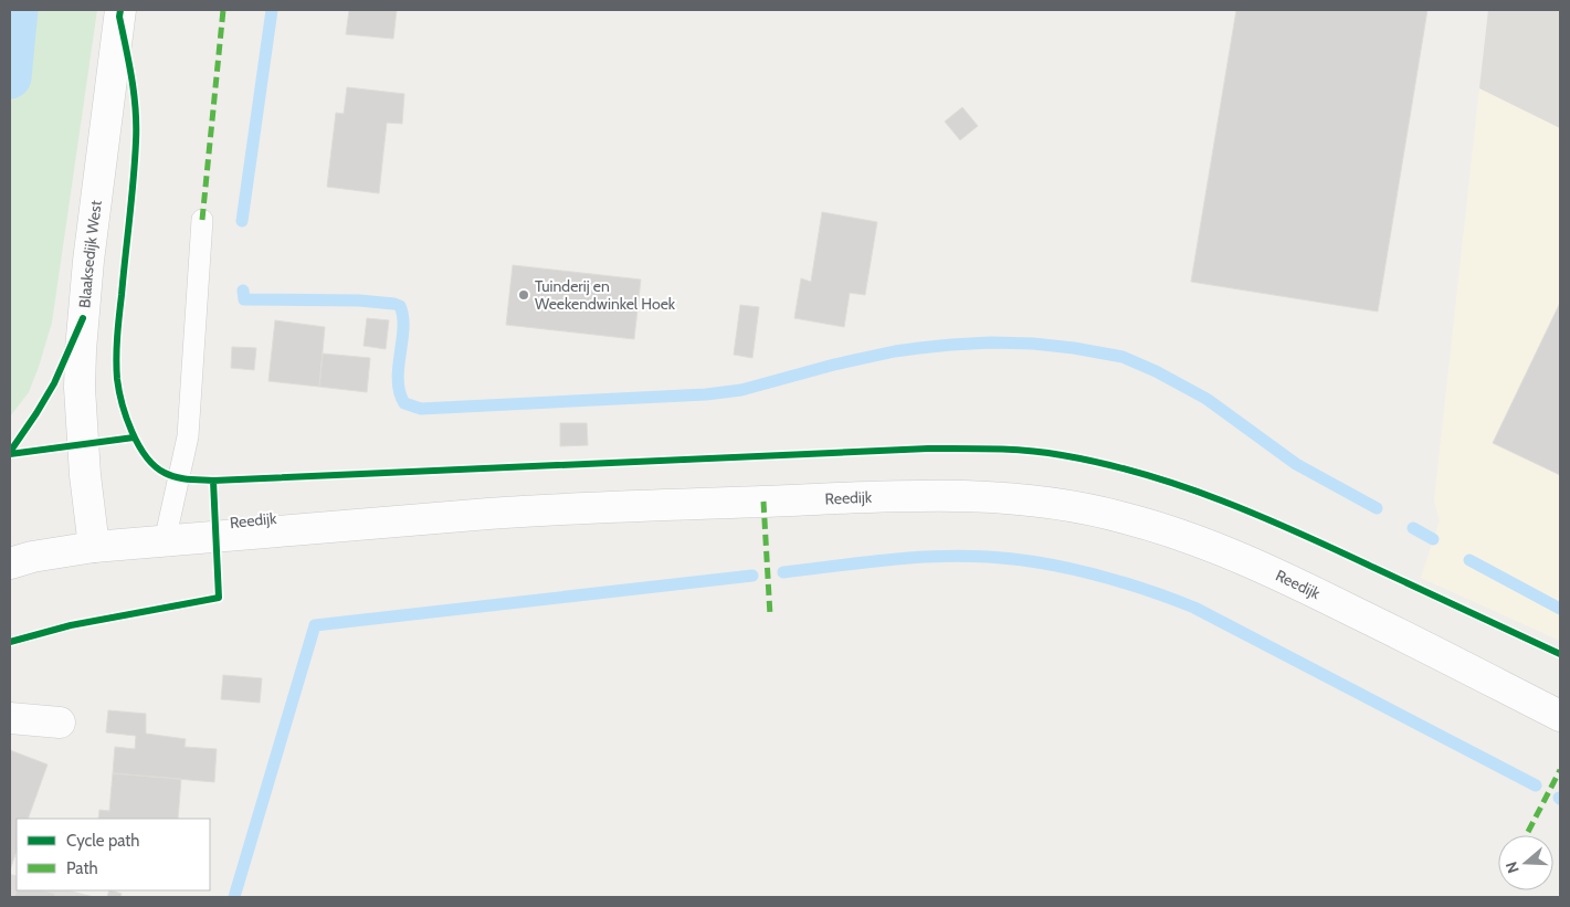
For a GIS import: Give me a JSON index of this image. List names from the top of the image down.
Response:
{
  "streets": {
    "street": ["Blaaksedijk West", "Reedijk"]
  },
  "crossings": [
    ["Blaaksedijk West", "Reedijk"]
  ],
  "places": ["Tuinderij en Weekendwinkel Hoek"],
  "legend": ["Cycle path", "Path"],
  "north": "left"
}
